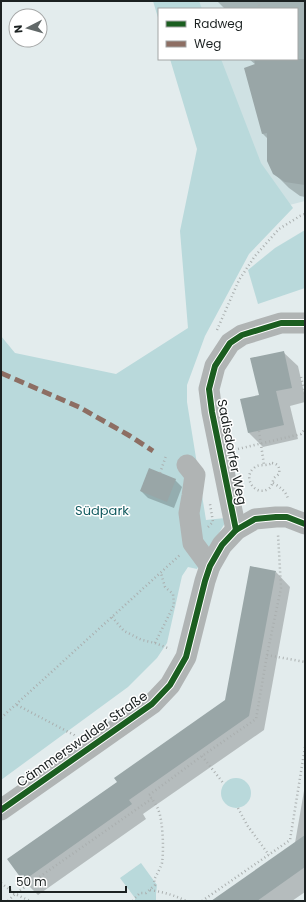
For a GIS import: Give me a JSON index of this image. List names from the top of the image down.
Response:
{
  "streets": {
    "street": ["Sadisdorfer Weg", "Cämmerswalder Straße"]
  },
  "crossings": [
    ["Sadisdorfer Weg", "Cämmerswalder Straße"]
  ],
  "parks": ["Südpark"],
  "legend": ["Radweg", "Weg"],
  "scale_bar": "50 m",
  "north": "left"
}
